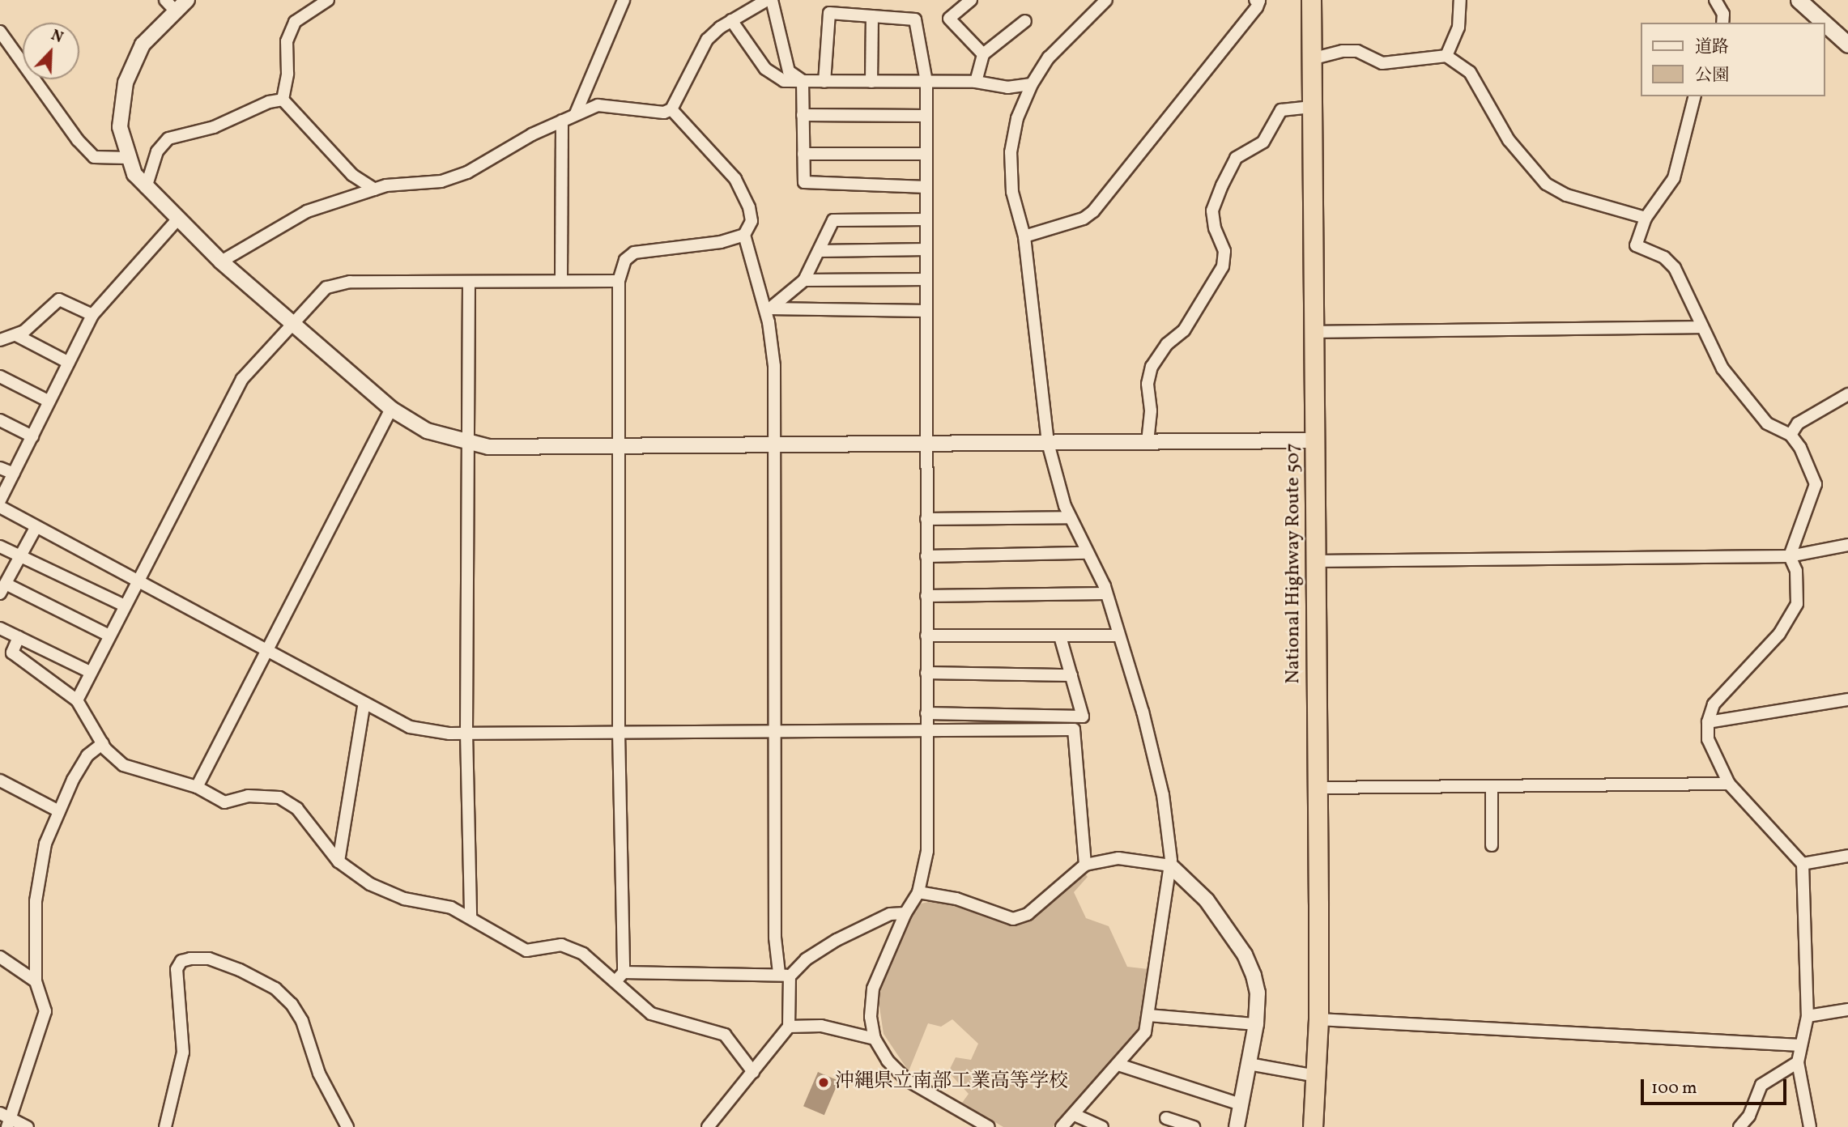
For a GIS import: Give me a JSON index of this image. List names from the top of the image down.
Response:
{
  "streets": {
    "highway": ["National Highway Route 507"]
  },
  "places": ["沖縄県立南部工業高等学校"],
  "legend": ["道路", "公園"],
  "scale_bar": "100 m",
  "north": "top right"
}
